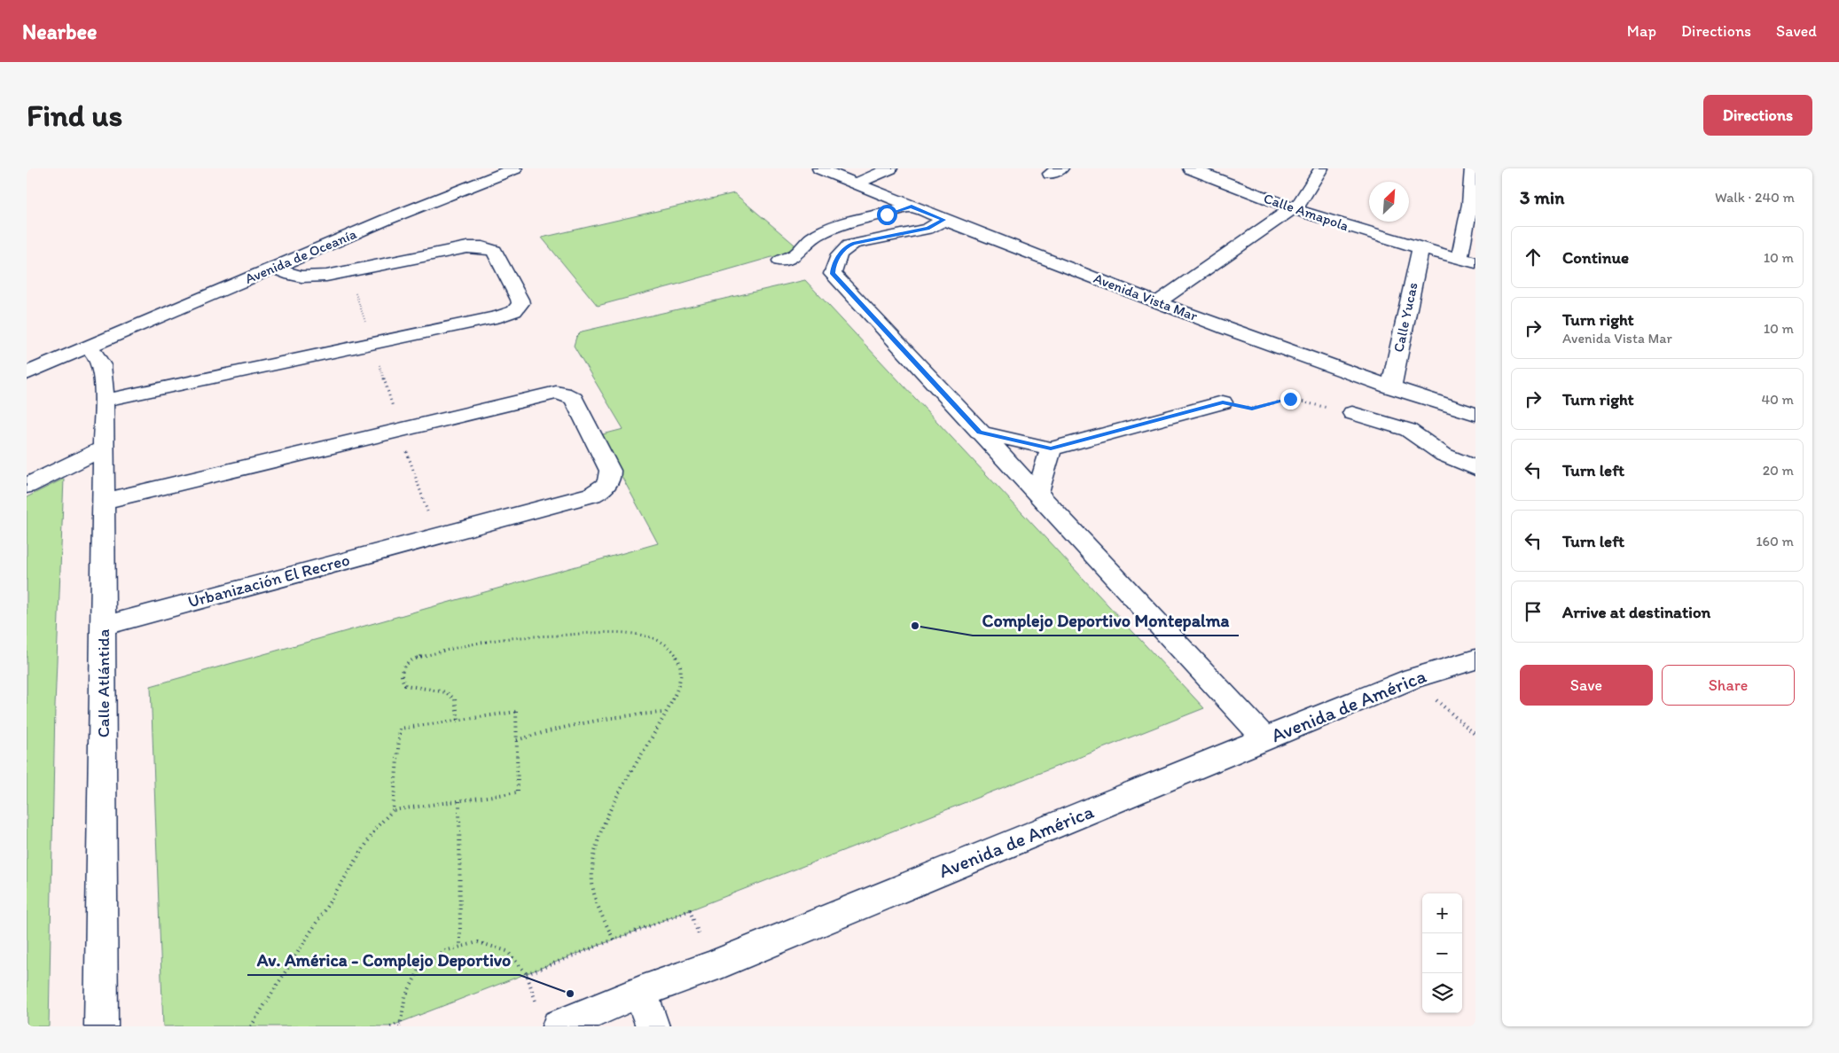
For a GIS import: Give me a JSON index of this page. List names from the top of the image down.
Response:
{
  "streets": {
    "street": [
      "Calle Amapola",
      "Avenida de Oceanía",
      "Avenida Vista Mar",
      "Calle Yucas",
      "Urbanización El Recreo",
      "Calle Atlántida",
      "Avenida de América"
    ]
  },
  "crossings": [
    ["Calle Amapola", "Calle Yucas"],
    ["Avenida de Oceanía", "Calle Atlántida"],
    ["Avenida Vista Mar", "Calle Yucas"],
    ["Urbanización El Recreo", "Calle Atlántida"]
  ],
  "places": ["Complejo Deportivo Montepalma", "Av. América - Complejo Deportivo"],
  "north": "top right",
  "page": {
    "header": "Nearbee",
    "nav": ["Map", "Directions", "Saved"],
    "buttons": [
      "Directions",
      ["Save", "Share"]
    ],
    "title": "Find us",
    "heading": ["3 min", "Walk · 240 m"],
    "list": [
      ["Continue", "10 m"],
      ["Turn right", "Avenida Vista Mar", "10 m"],
      ["Turn right", "40 m"],
      ["Turn left", "20 m"],
      ["Turn left", "160 m"],
      "Arrive at destination"
    ],
    "map_buttons": ["+", "−"]
  }
}
